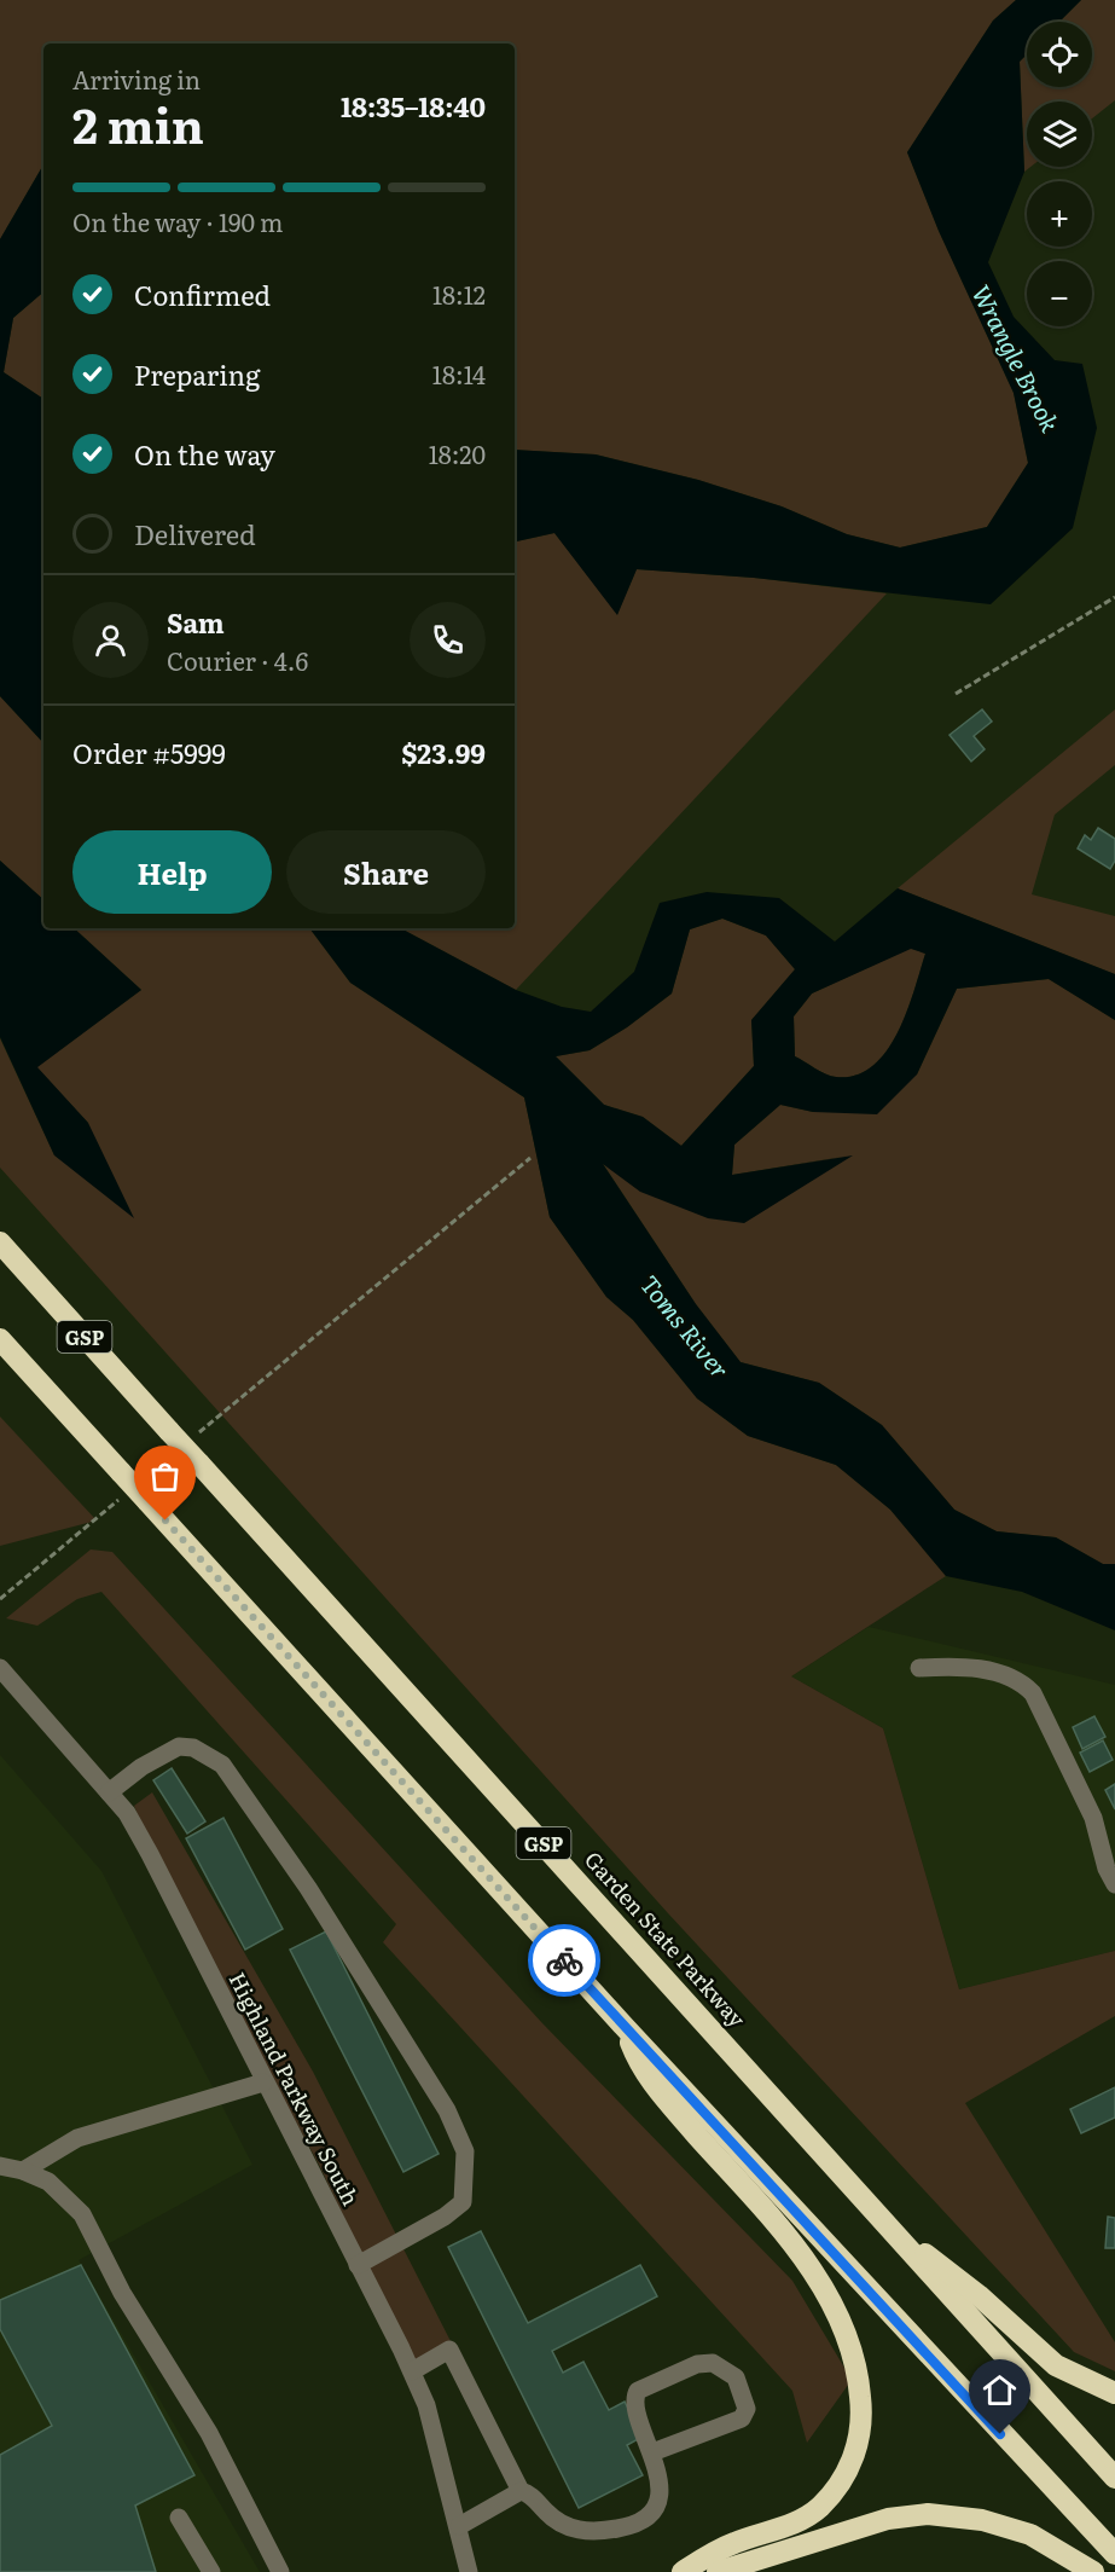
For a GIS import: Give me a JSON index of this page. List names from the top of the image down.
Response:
{
  "streets": {
    "highway": ["GSP", "Garden State Parkway"],
    "street": ["Highland Parkway South"]
  },
  "water": ["Wrangle Brook", "Toms River"],
  "page": {
    "map_buttons": ["+", "−"],
    "heading": ["2 min", "Arriving in", "18:35–18:40"],
    "panel": [
      "Sam",
      "Courier · 4.6",
      "Order #5999",
      "$23.99"
    ],
    "bar": "On the way · 190 m",
    "list": [
      ["Confirmed", "18:12"],
      ["Preparing", "18:14"],
      ["On the way", "18:20"],
      "Delivered"
    ],
    "buttons": ["Help", "Share"]
  }
}
